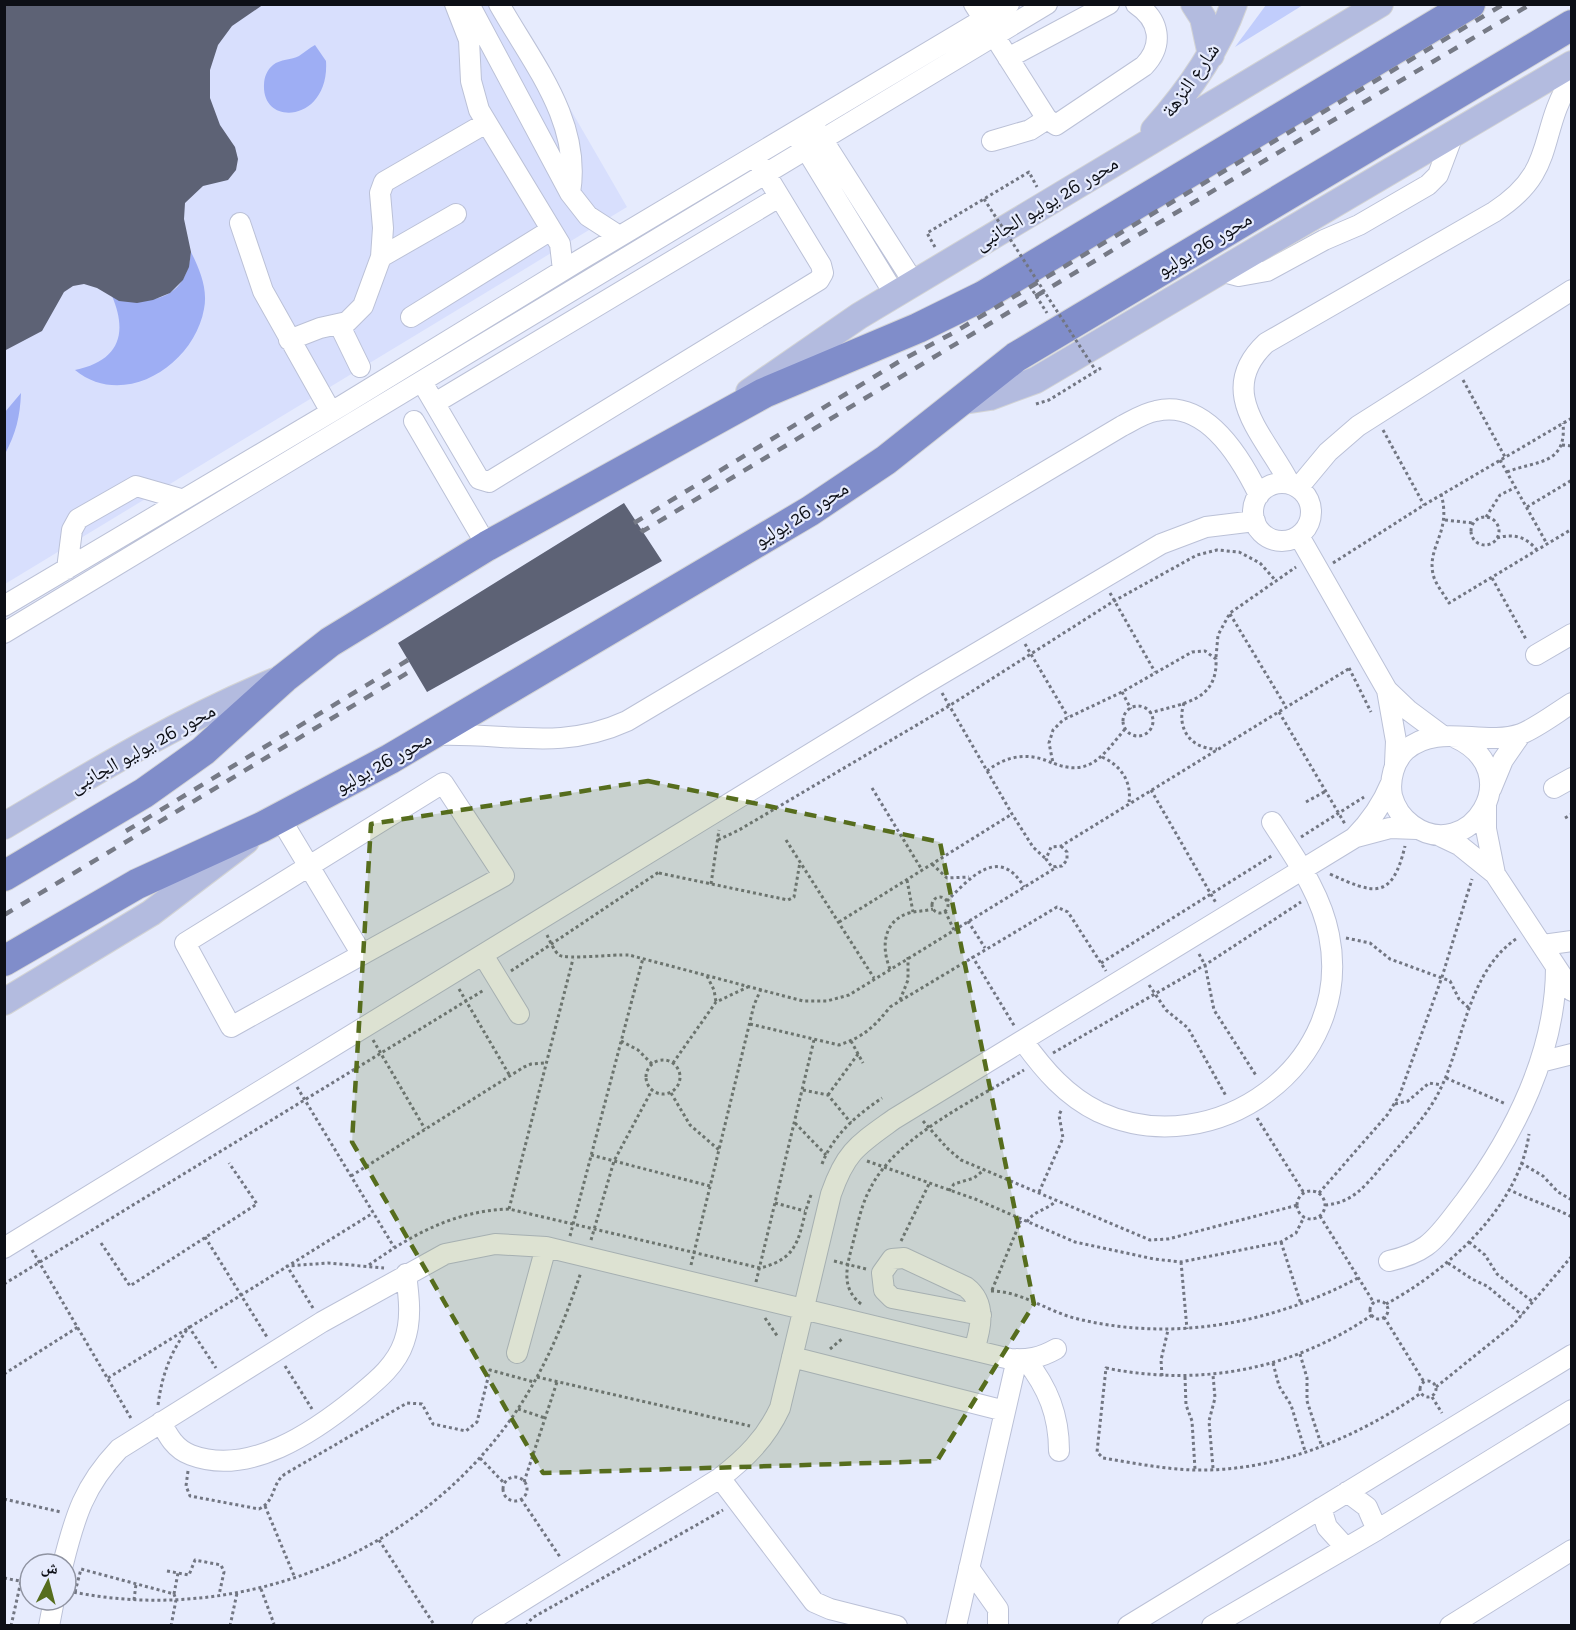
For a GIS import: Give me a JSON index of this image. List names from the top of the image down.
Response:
{
  "streets": {
    "highway": ["محور 26 يوليو"],
    "main road": ["شارع النزهة", "محور 26 يوليو الجانبى"]
  },
  "crossings": [
    ["شارع النزهة", "محور 26 يوليو الجانبى"]
  ],
  "north": "top"
}
